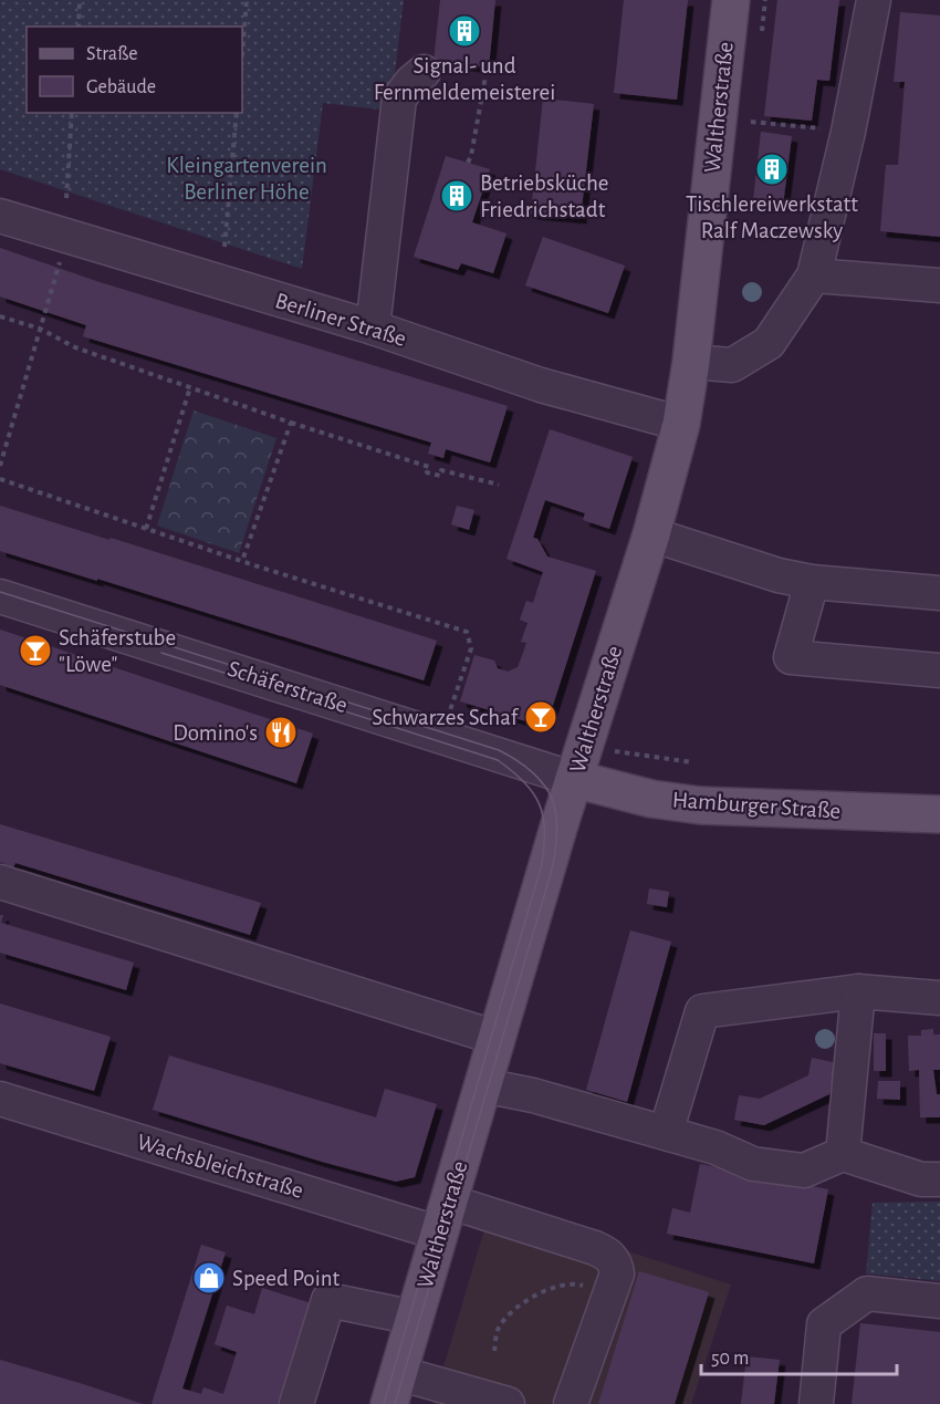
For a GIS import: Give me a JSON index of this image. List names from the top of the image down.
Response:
{
  "streets": {
    "main road": ["Waltherstraße", "Hamburger Straße"],
    "street": ["Berliner Straße", "Schäferstraße", "Wachsbleichstraße"]
  },
  "crossings": [
    ["Waltherstraße", "Berliner Straße"],
    ["Waltherstraße", "Schäferstraße"],
    ["Waltherstraße", "Hamburger Straße"],
    ["Waltherstraße", "Wachsbleichstraße"],
    ["Schäferstraße", "Hamburger Straße"]
  ],
  "parks": ["Kleingartenverein Berliner Höhe"],
  "places": {
    "building": ["Signal- und Fernmeldemeisterei", "Tischlereiwerkstatt Ralf Maczewsky", "Betriebsküche Friedrichstadt"],
    "bar": ["Schäferstube \"Löwe\"", "Schwarzes Schaf"],
    "restaurant": ["Domino's"],
    "shop": ["Speed Point"]
  },
  "legend": ["Straße", "Gebäude"],
  "scale_bar": "50 m"
}
